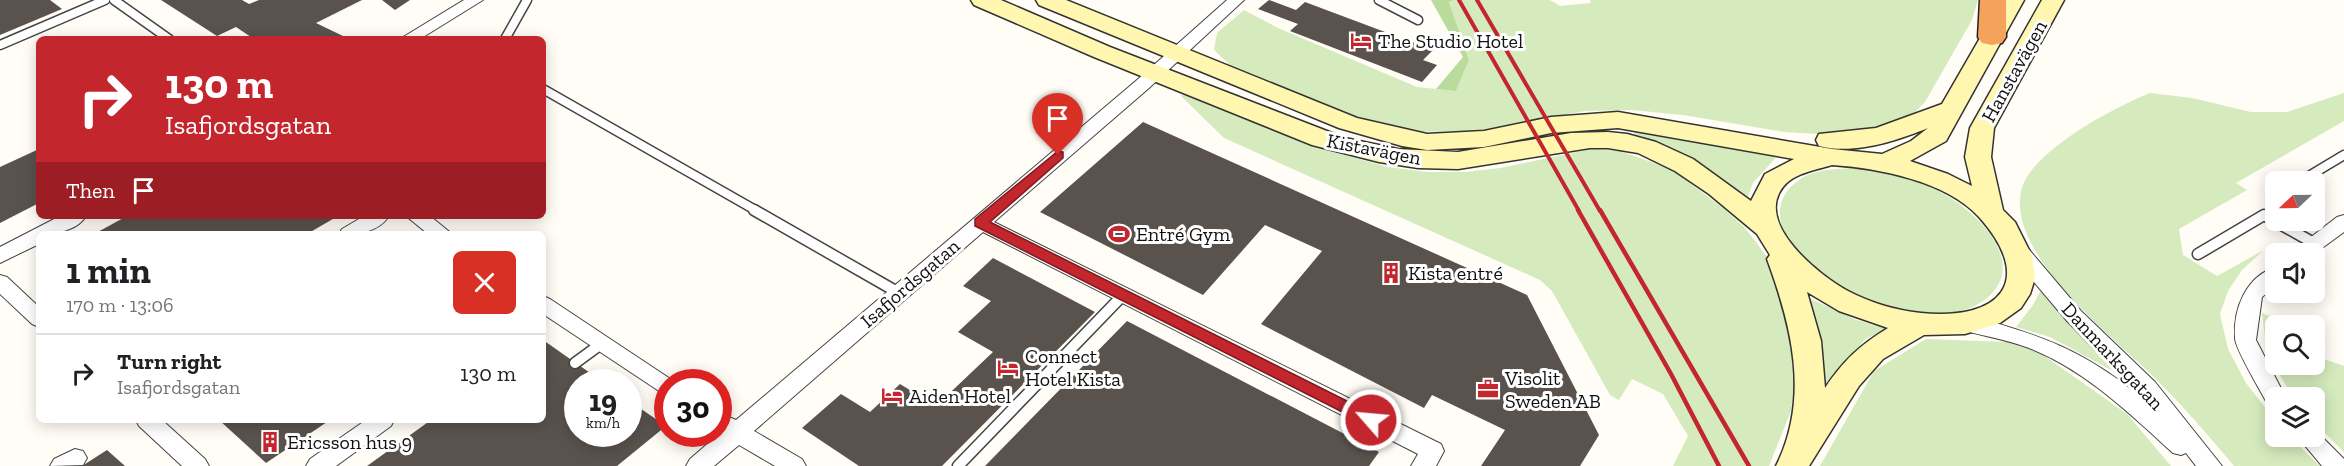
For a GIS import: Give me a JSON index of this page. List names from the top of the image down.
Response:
{
  "streets": {
    "street": [
      "Hanstavägen",
      "Kistavägen",
      "Isafjordsgatan",
      "Danmarksgatan"
    ]
  },
  "crossings": [
    ["Hanstavägen", "Kistavägen"],
    ["Hanstavägen", "Danmarksgatan"],
    ["Kistavägen", "Isafjordsgatan"],
    ["Kistavägen", "Danmarksgatan"]
  ],
  "places": {
    "hotel": ["The Studio Hotel", "Connect Hotel Kista", "Aiden Hotel"],
    "sports": ["Entré Gym"],
    "building": ["Kista entré", "Ericsson hus 9"],
    "office": ["Visolit Sweden AB"]
  },
  "north": "left",
  "page": {
    "turn": ["130 m", "Isafjordsgatan"],
    "then": "Then",
    "heading": ["1 min", "170 m · 13:06"],
    "list": [
      {
        "name": "Turn right",
        "note": "Isafjordsgatan",
        "value": "130 m"
      }
    ],
    "speed": "19 km/h",
    "limit": "30"
  }
}
